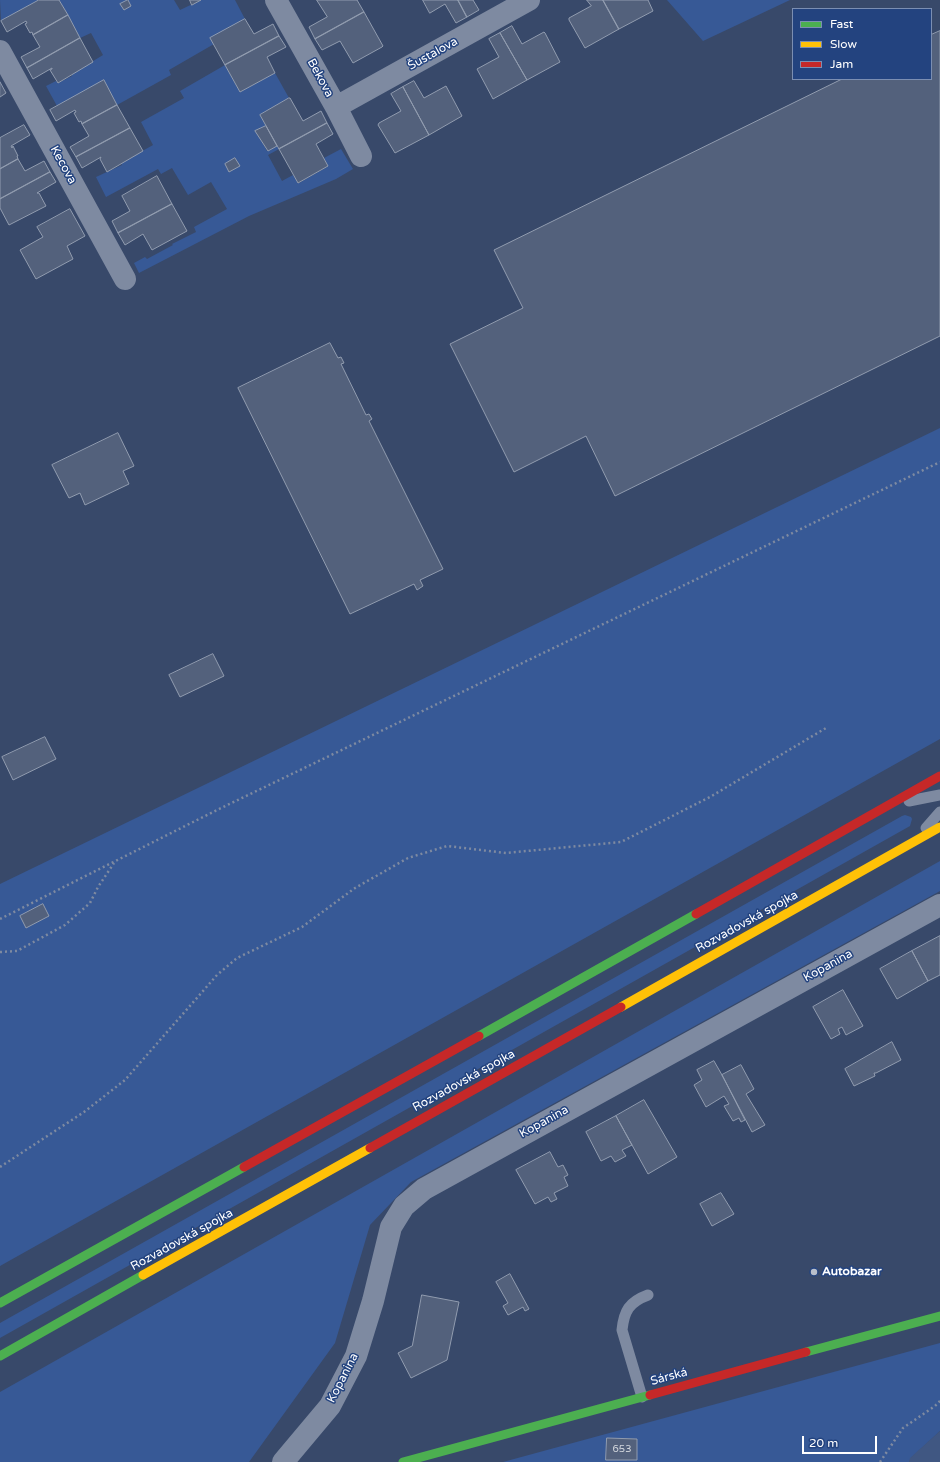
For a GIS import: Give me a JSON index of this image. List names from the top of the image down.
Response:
{
  "streets": {
    "main road": ["Rozvadovská spojka", "Sárská"],
    "street": [
      "Šustalova",
      "Bekova",
      "Kecova",
      "Kopanina"
    ]
  },
  "crossings": [
    ["Šustalova", "Bekova"]
  ],
  "places": ["Autobazar"],
  "house_numbers": ["653"],
  "legend": ["Fast", "Slow", "Jam"],
  "scale_bar": "20 m"
}
